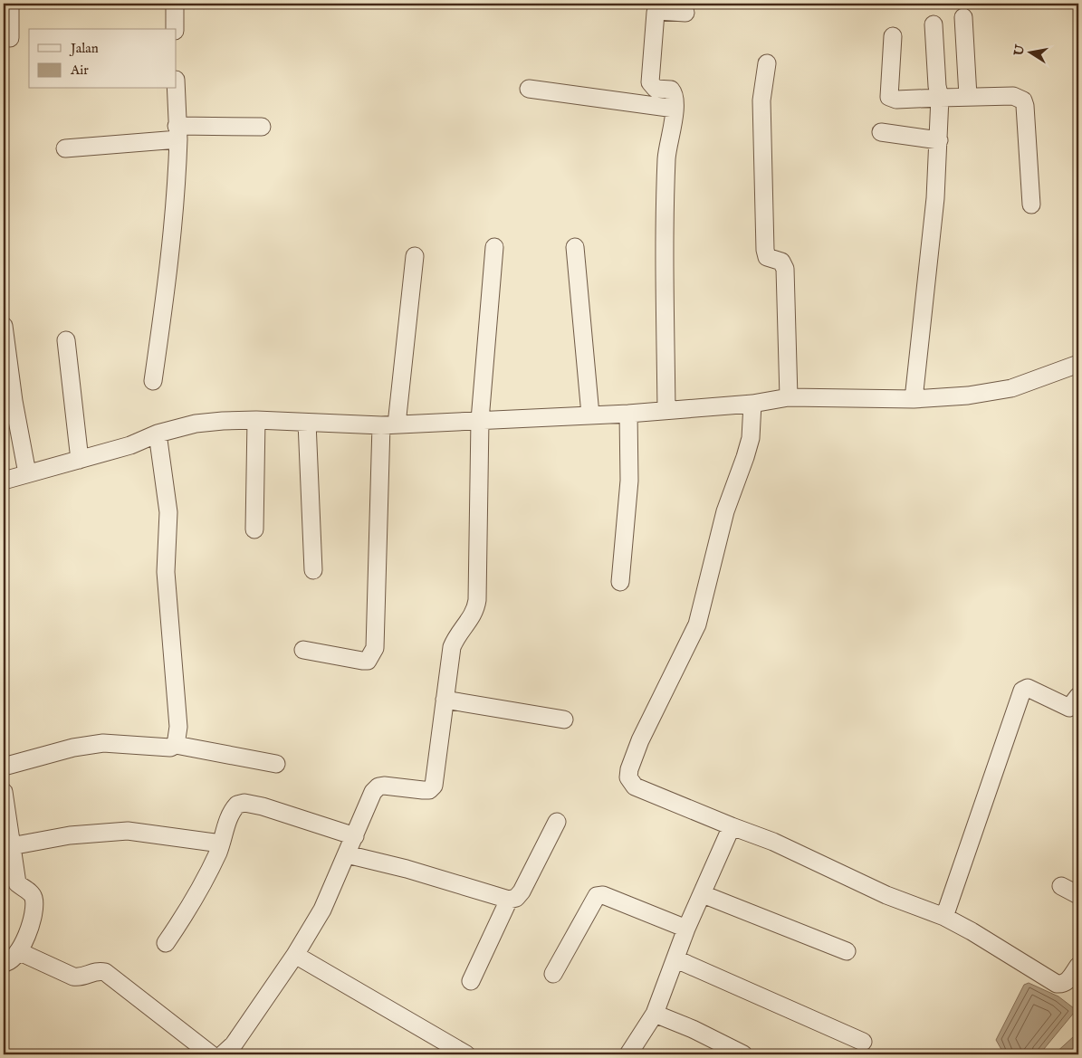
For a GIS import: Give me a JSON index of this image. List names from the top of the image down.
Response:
{
  "legend": ["Jalan", "Air"],
  "north": "left"
}
